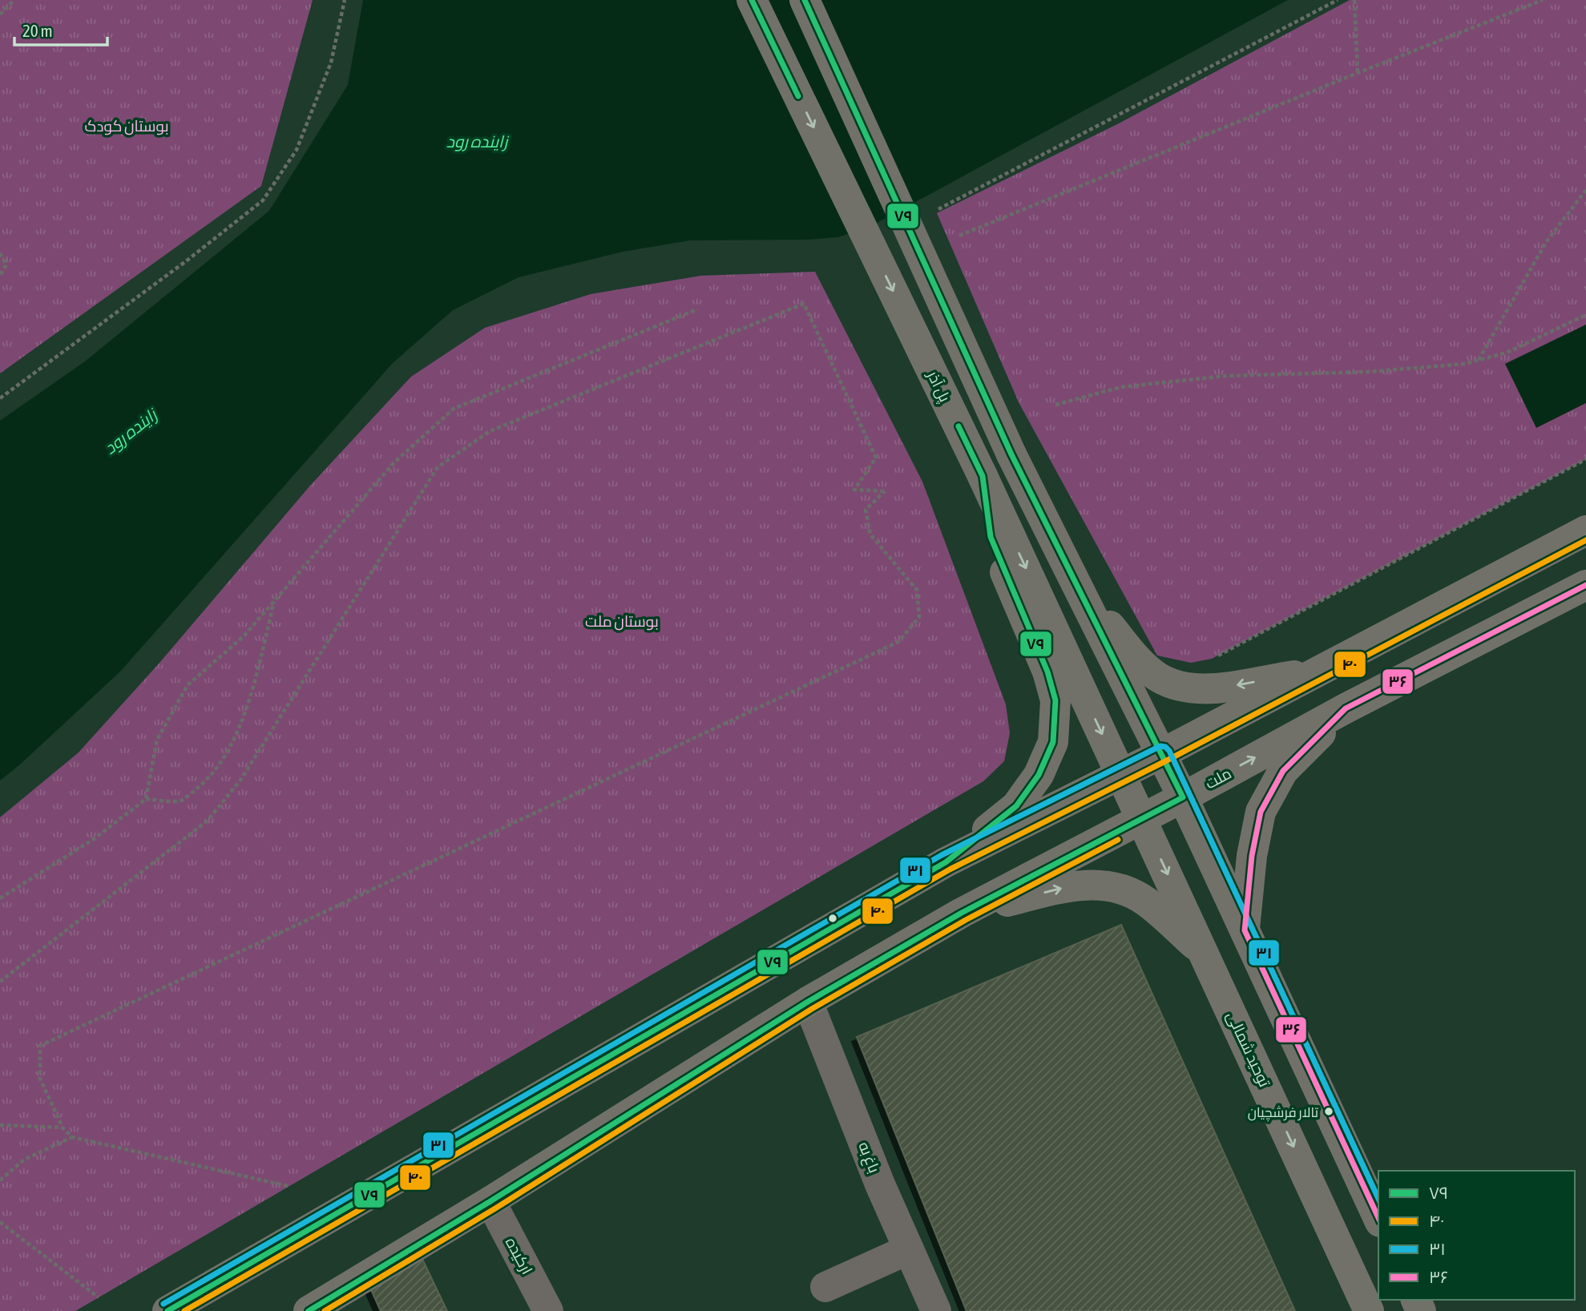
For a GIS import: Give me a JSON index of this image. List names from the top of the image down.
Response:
{
  "streets": {
    "main road": ["پل آذر", "ملت", "توحید شمالی"],
    "street": ["باغ به", "ارکیده"]
  },
  "crossings": [
    ["پل آذر", "ملت"],
    ["پل آذر", "توحید شمالی"],
    ["ملت", "توحید شمالی"],
    ["ملت", "باغ به"],
    ["ملت", "ارکیده"]
  ],
  "water": ["زاینده رود"],
  "parks": ["بوستان کودک", "بوستان ملت"],
  "places": ["تالار فرشچیان"],
  "lines": [
    "transit line ۷۹",
    "transit line ۴۰",
    "transit line ۳۶",
    "transit line ۳۱"
  ],
  "legend": [
    "۷۹",
    "۴۰",
    "۳۱",
    "۳۶"
  ],
  "scale_bar": "20 m"
}
